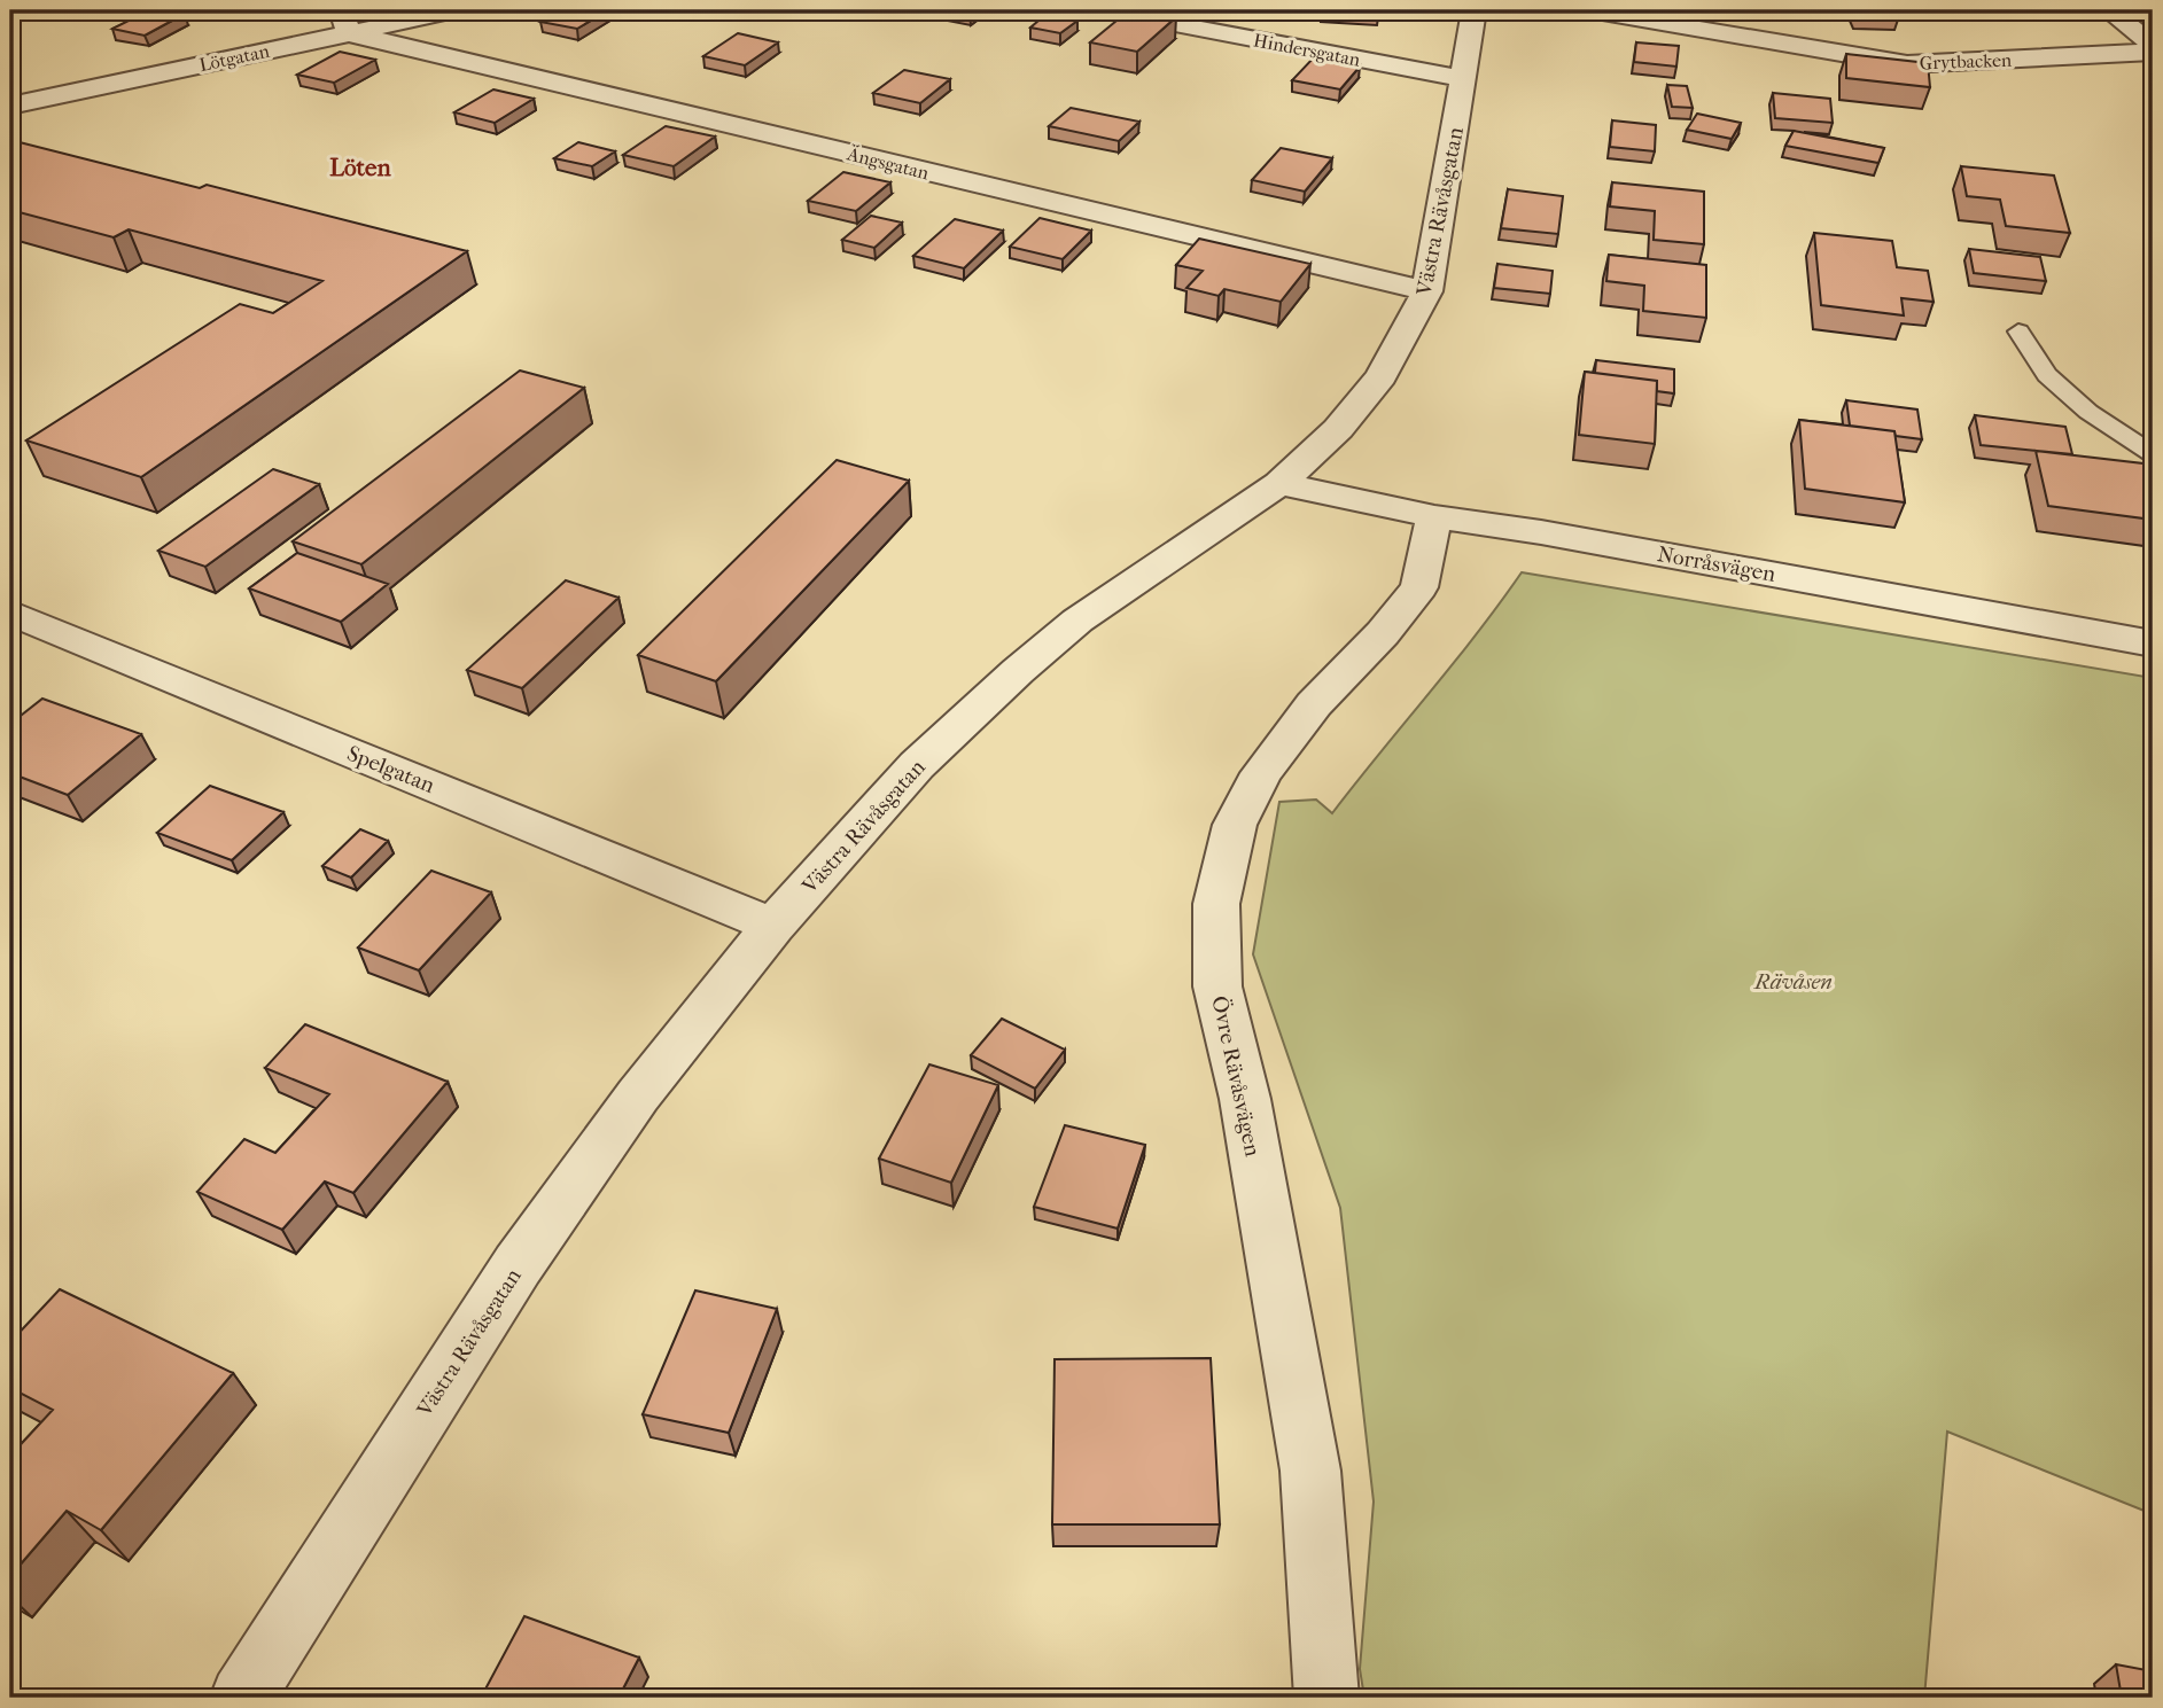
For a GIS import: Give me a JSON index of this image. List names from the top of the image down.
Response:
{
  "streets": {
    "street": [
      "Hindersgatan",
      "Lötgatan",
      "Grytbacken",
      "Ängsgatan",
      "Västra Rävåsgatan",
      "Norråsvägen",
      "Spelgatan",
      "Övre Rävåsvägen"
    ]
  },
  "crossings": [
    ["Hindersgatan", "Västra Rävåsgatan"],
    ["Lötgatan", "Ängsgatan"],
    ["Ängsgatan", "Västra Rävåsgatan"],
    ["Västra Rävåsgatan", "Norråsvägen"],
    ["Västra Rävåsgatan", "Spelgatan"],
    ["Norråsvägen", "Övre Rävåsvägen"]
  ],
  "districts": ["Löten"],
  "parks": ["Rävåsen"]
}
